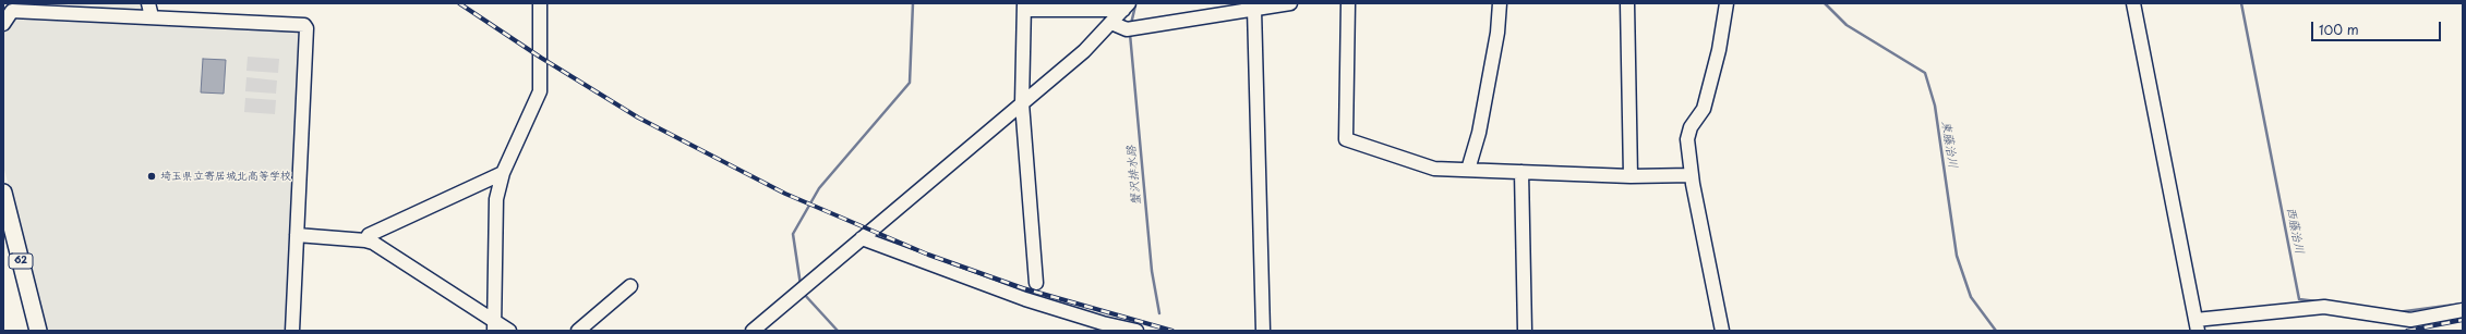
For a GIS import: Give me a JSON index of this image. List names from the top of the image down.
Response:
{
  "streets": {
    "main road": ["62"]
  },
  "water": ["東藤治川", "蟹沢排水路", "西藤治川"],
  "places": ["埼玉県立寄居城北高等学校"],
  "scale_bar": "100 m"
}
